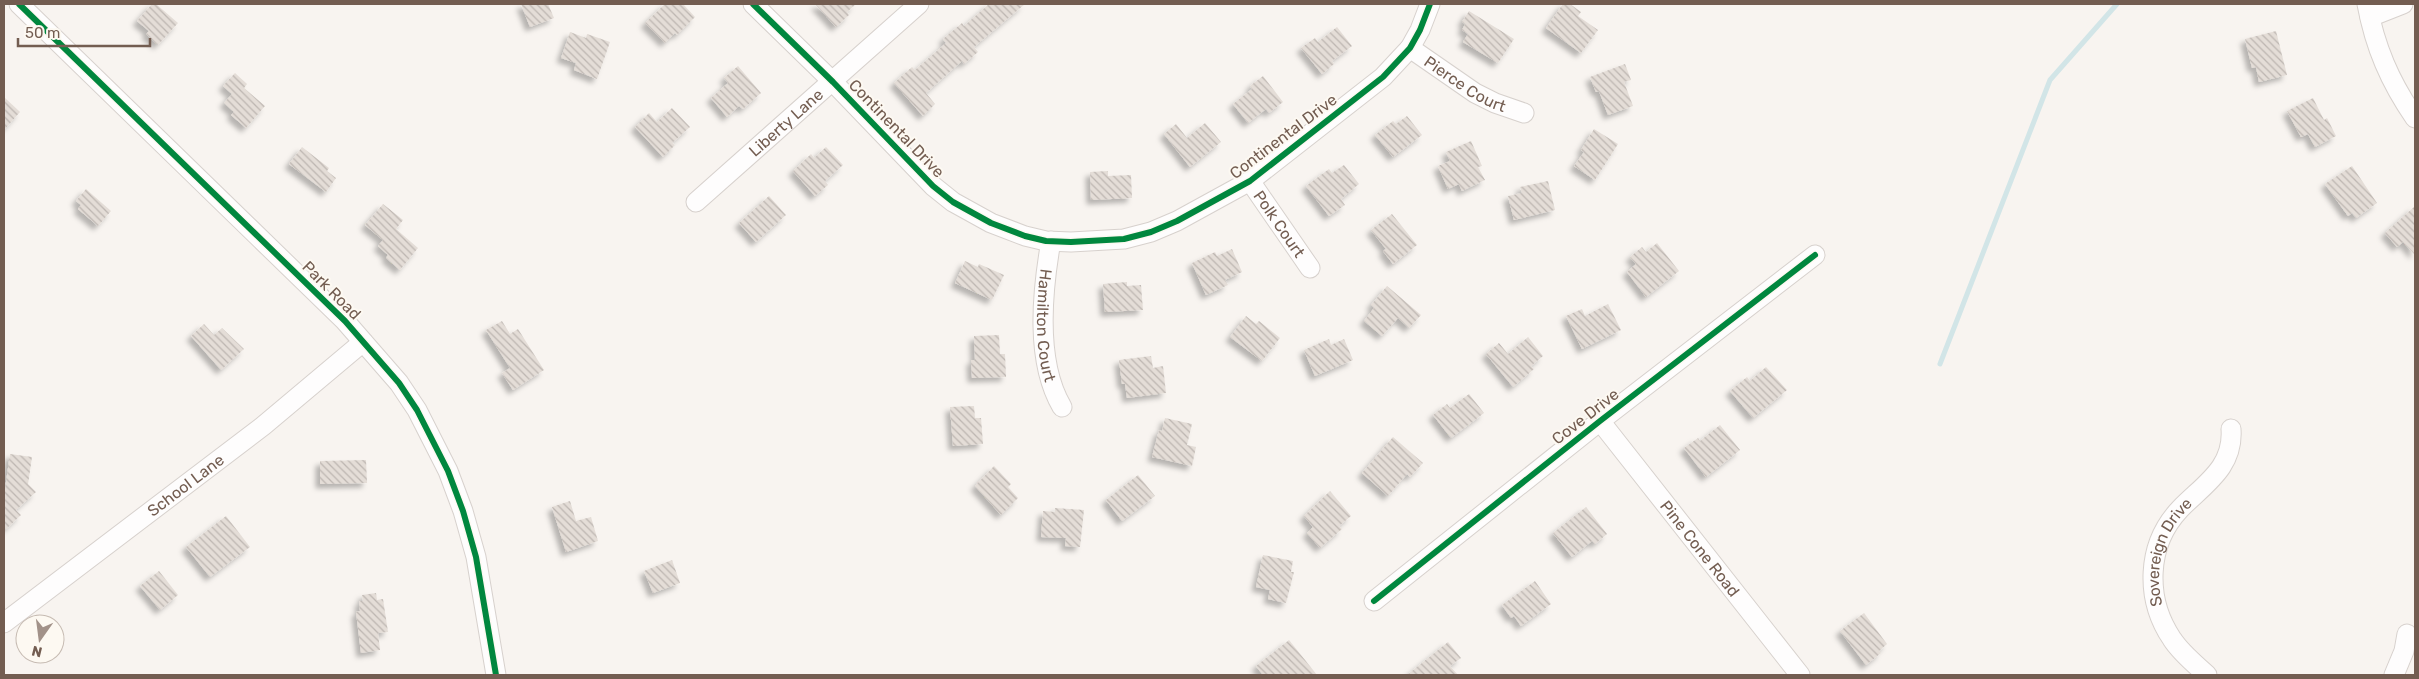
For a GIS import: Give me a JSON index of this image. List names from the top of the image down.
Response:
{
  "streets": {
    "street": [
      "Pierce Court",
      "Liberty Lane",
      "Continental Drive",
      "Polk Court",
      "Park Road",
      "Hamilton Court",
      "Cove Drive",
      "School Lane",
      "Pine Cone Road",
      "Sovereign Drive"
    ]
  },
  "crossings": [
    ["Pierce Court", "Continental Drive"],
    ["Liberty Lane", "Continental Drive"],
    ["Continental Drive", "Polk Court"],
    ["Continental Drive", "Hamilton Court"],
    ["Park Road", "School Lane"],
    ["Cove Drive", "Pine Cone Road"]
  ],
  "scale_bar": "50 m",
  "north": "bottom"
}
